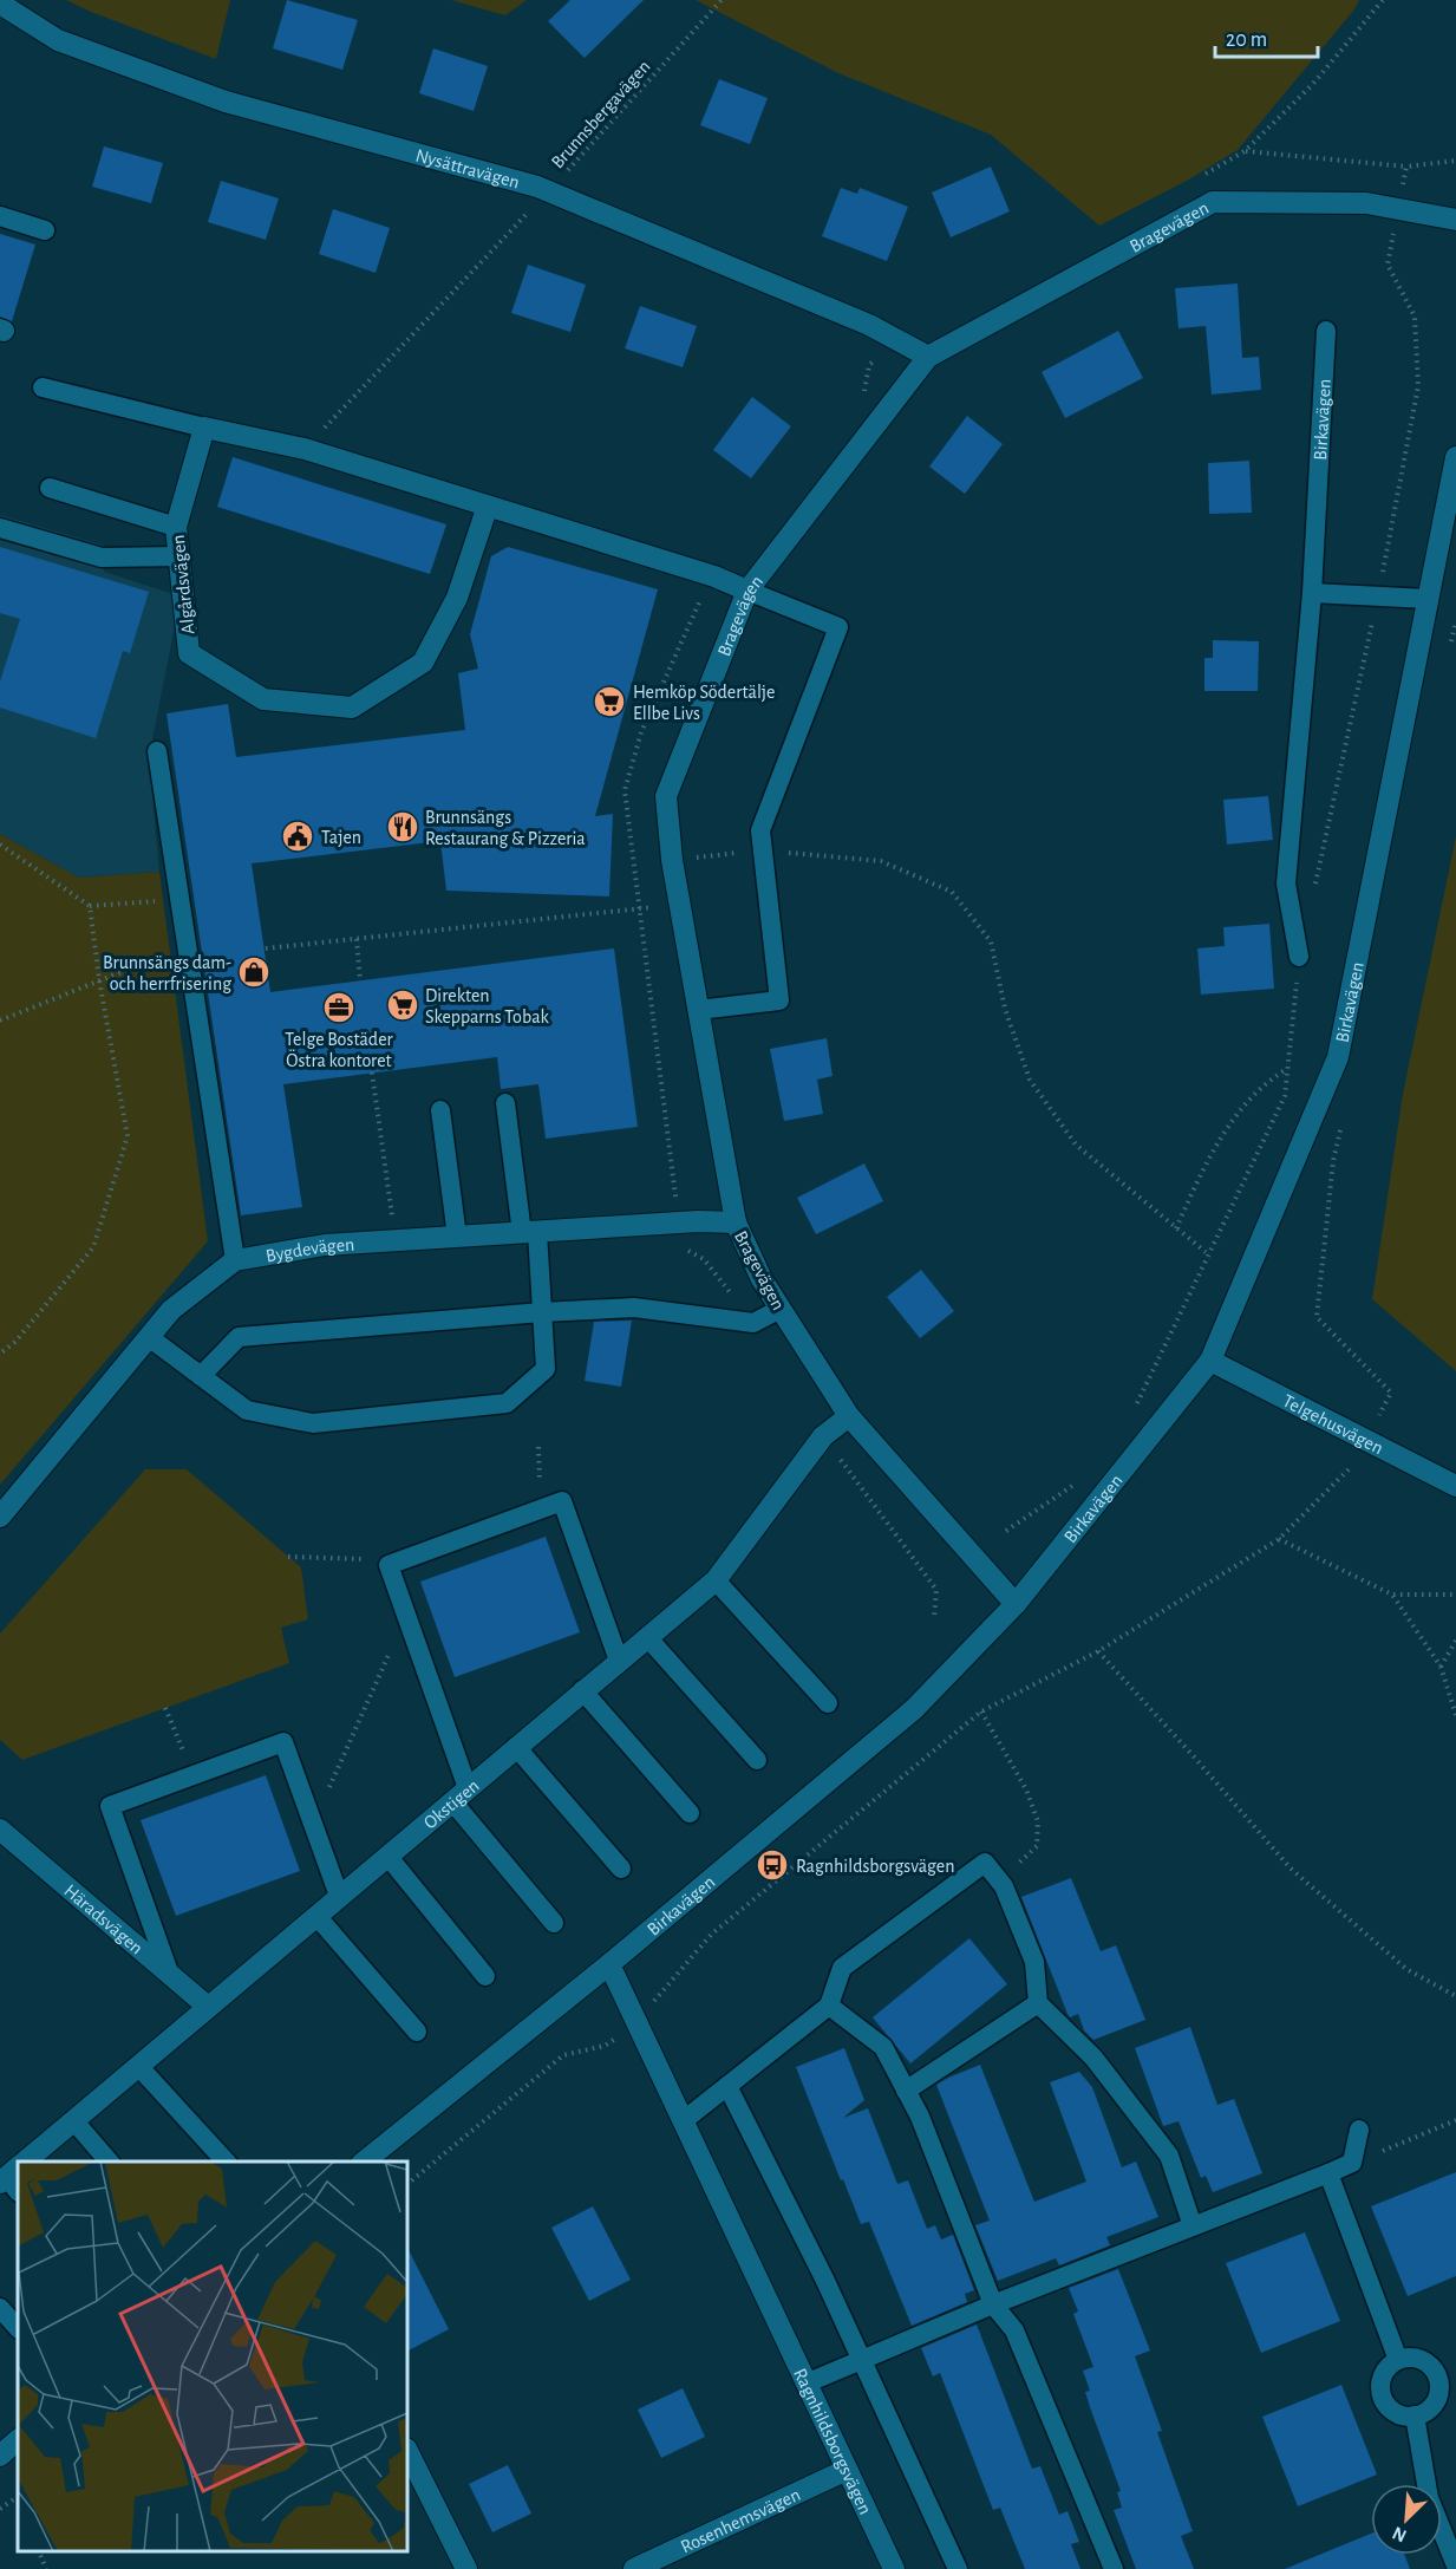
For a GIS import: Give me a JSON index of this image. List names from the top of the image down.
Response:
{
  "streets": {
    "street": [
      "Nysättravägen",
      "Bragevägen",
      "Birkavägen",
      "Algårdsvägen",
      "Bygdevägen",
      "Telgehusvägen",
      "Okstigen",
      "Häradsvägen",
      "Ragnhildsborgsvägen",
      "Rosenhemsvägen"
    ],
    "path": ["Brunnsbergavägen"]
  },
  "crossings": [
    ["Brunnsbergavägen", "Nysättravägen"],
    ["Nysättravägen", "Bragevägen"],
    ["Bragevägen", "Birkavägen"],
    ["Bragevägen", "Bygdevägen"],
    ["Bragevägen", "Okstigen"],
    ["Birkavägen", "Telgehusvägen"],
    ["Birkavägen", "Ragnhildsborgsvägen"],
    ["Okstigen", "Häradsvägen"],
    ["Ragnhildsborgsvägen", "Rosenhemsvägen"]
  ],
  "places": {
    "supermarket": ["Hemköp Södertälje Ellbe Livs", "Direkten Skepparns Tobak"],
    "restaurant": ["Brunnsängs Restaurang & Pizzeria"],
    "public building": ["Tajen"],
    "shop": ["Brunnsängs dam- och herrfrisering"],
    "office": ["Telge Bostäder Östra kontoret"],
    "bus stop": ["Ragnhildsborgsvägen"]
  },
  "scale_bar": "20 m",
  "north": "bottom left"
}
